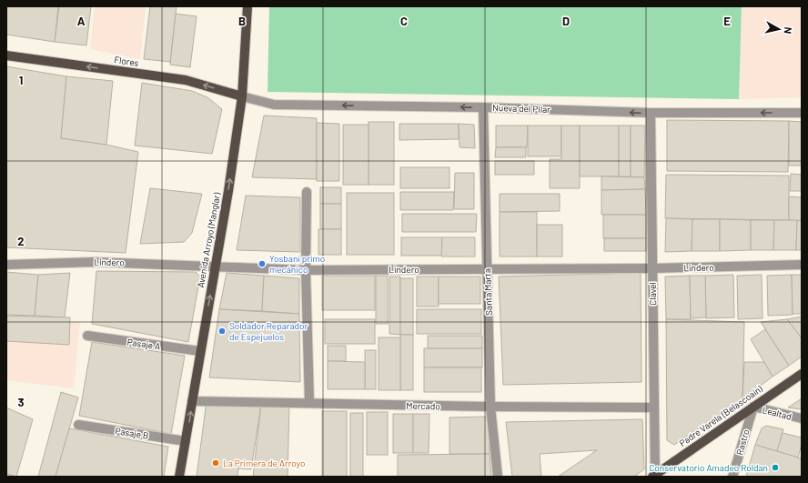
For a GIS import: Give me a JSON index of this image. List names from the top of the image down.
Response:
{
  "streets": {
    "main road": ["Flores", "Avenida Arroyo (Manglar)", "Padre Varela (Belascoaín)"],
    "street": [
      "Nueva del Pilar",
      "Lindero",
      "Santa Marta",
      "Clavel",
      "Pasaje A",
      "Mercado",
      "Lealtad",
      "Pasaje B",
      "Rastro"
    ]
  },
  "crossings": [
    ["Flores", "Nueva del Pilar"],
    ["Flores", "Avenida Arroyo (Manglar)"],
    ["Nueva del Pilar", "Avenida Arroyo (Manglar)"],
    ["Nueva del Pilar", "Santa Marta"],
    ["Nueva del Pilar", "Clavel"],
    ["Avenida Arroyo (Manglar)", "Lindero"],
    ["Avenida Arroyo (Manglar)", "Pasaje A"],
    ["Avenida Arroyo (Manglar)", "Mercado"],
    ["Avenida Arroyo (Manglar)", "Pasaje B"],
    ["Lindero", "Santa Marta"],
    ["Lindero", "Clavel"],
    ["Santa Marta", "Mercado"],
    ["Clavel", "Mercado"],
    ["Clavel", "Padre Varela (Belascoaín)"],
    ["Lealtad", "Padre Varela (Belascoaín)"],
    ["Lealtad", "Rastro"],
    ["Padre Varela (Belascoaín)", "Rastro"]
  ],
  "one_way": ["Flores", "Nueva del Pilar", "Avenida Arroyo (Manglar)"],
  "places": [
    "Yosbani primo mecánico",
    "Soldador Reparador de Espejuelos",
    "La Primera de Arroyo",
    "Conservatorio Amadeo Roldan"
  ],
  "north": "right",
  "grid": {
    "columns": [
      "A",
      "B",
      "C",
      "D",
      "E"
    ],
    "rows": ["1", "2", "3"]
  }
}
